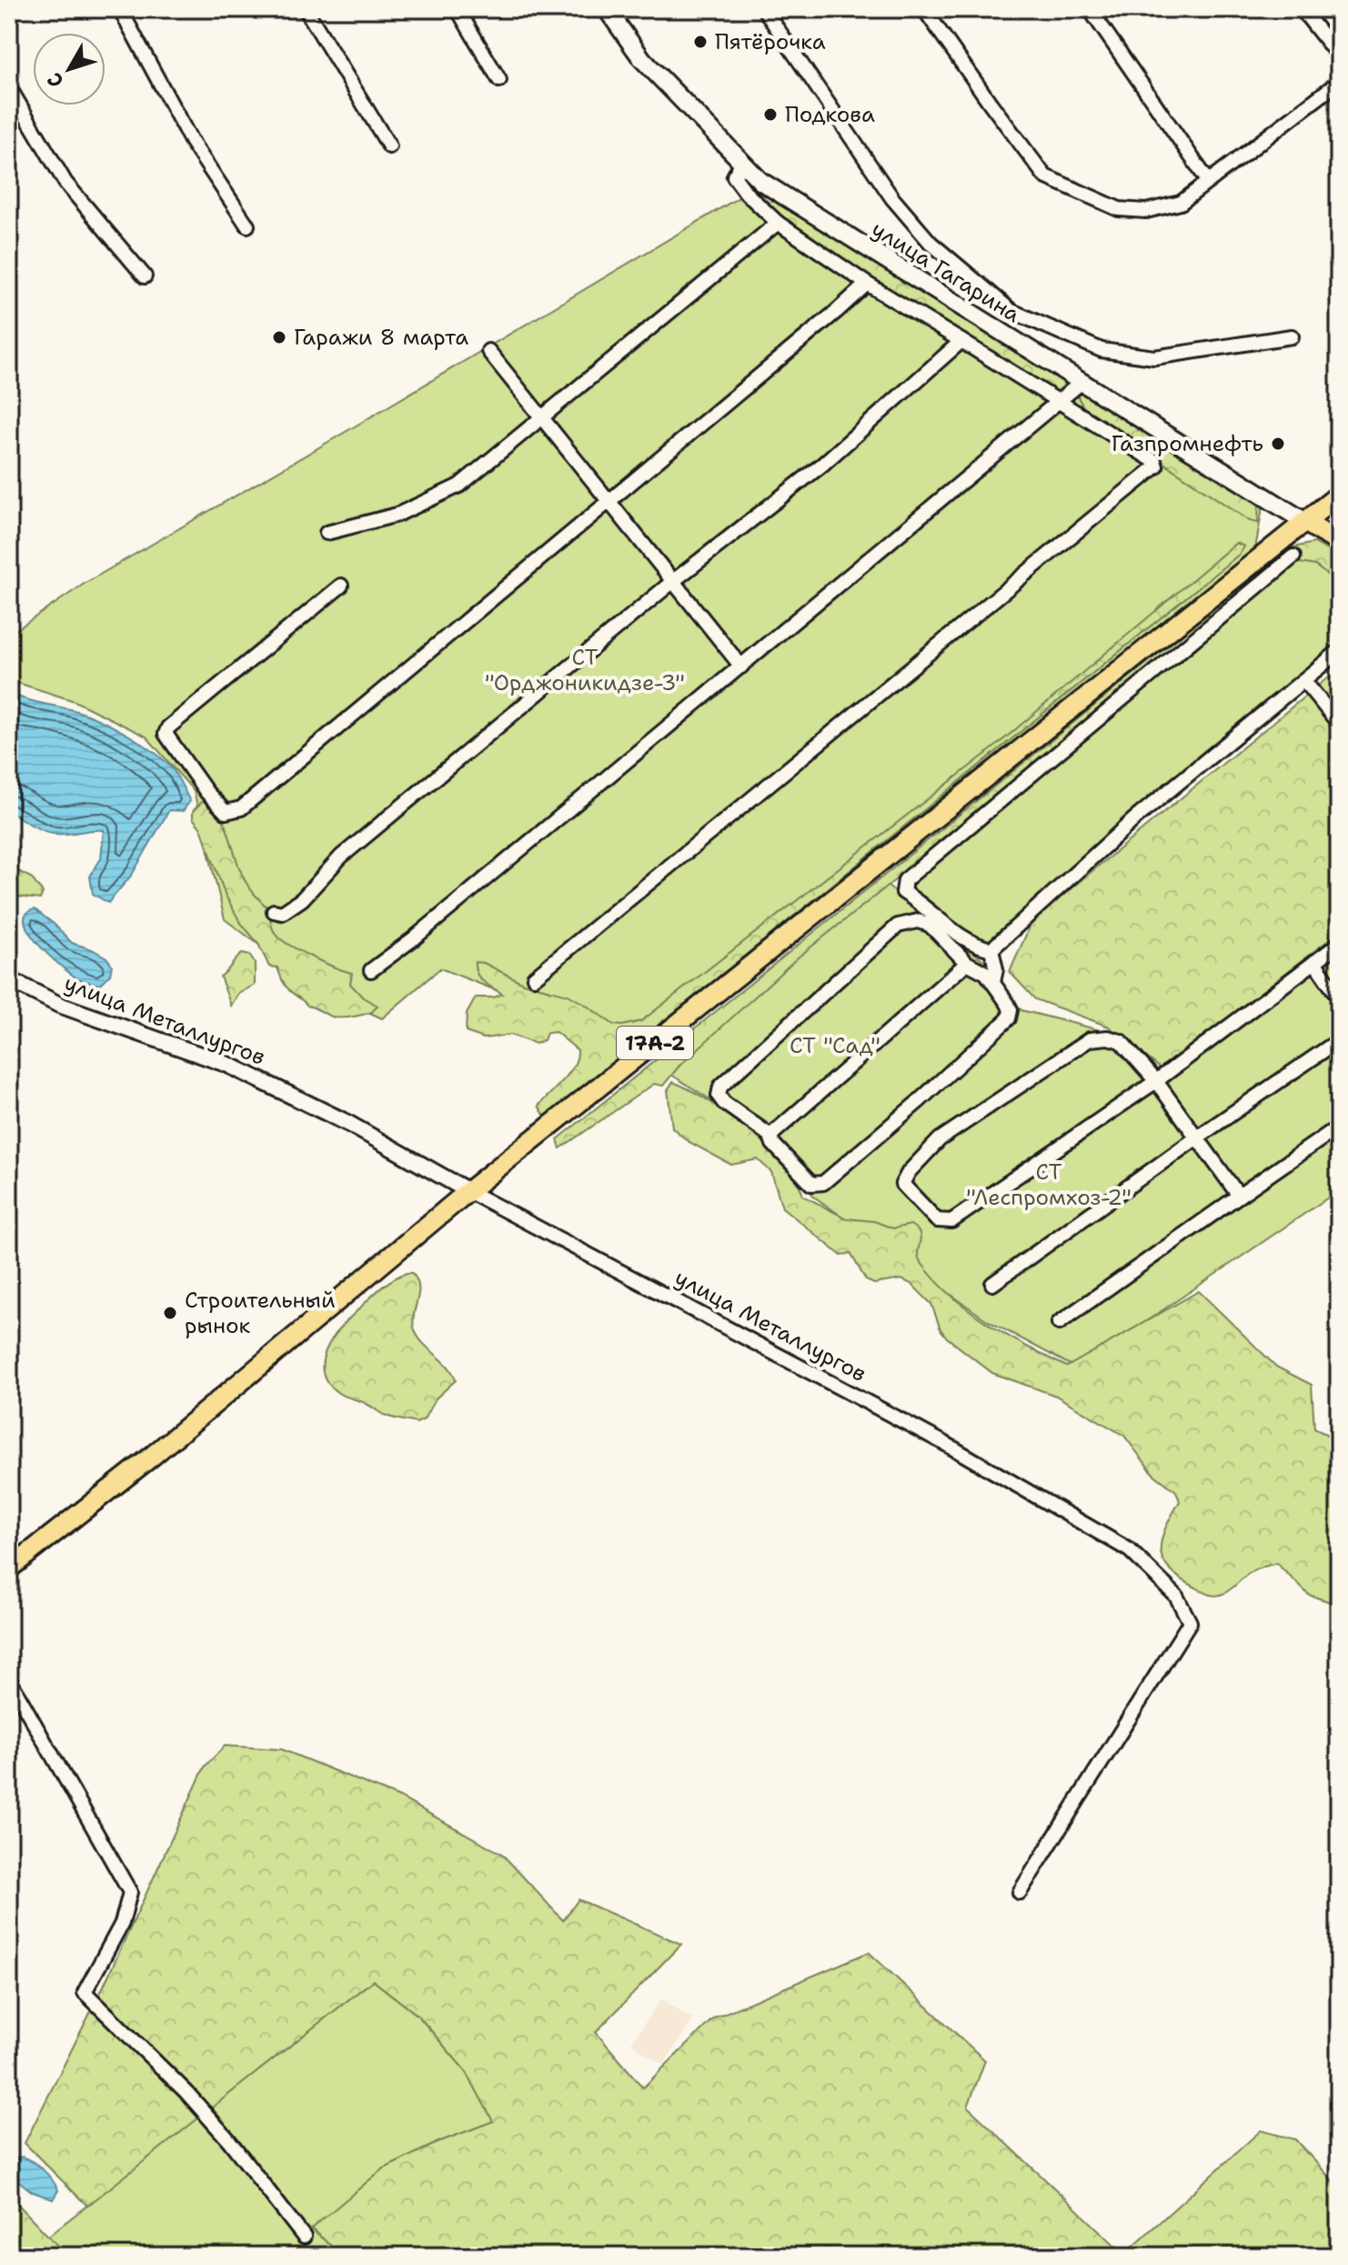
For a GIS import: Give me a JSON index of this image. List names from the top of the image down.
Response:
{
  "streets": {
    "main road": ["улица Гагарина", "17А-2"],
    "street": ["улица Металлургов"]
  },
  "crossings": [
    ["улица Гагарина", "17А-2"],
    ["улица Металлургов", "17А-2"]
  ],
  "parks": ["СТ \"Орджоникидзе-3\"", "СТ \"Сад\"", "СТ \"Леспромхоз-2\""],
  "places": [
    "Пятёрочка",
    "Подкова",
    "Гаражи 8 марта",
    "Газпромнефть",
    "Строительный рынок"
  ],
  "north": "bottom left"
}
